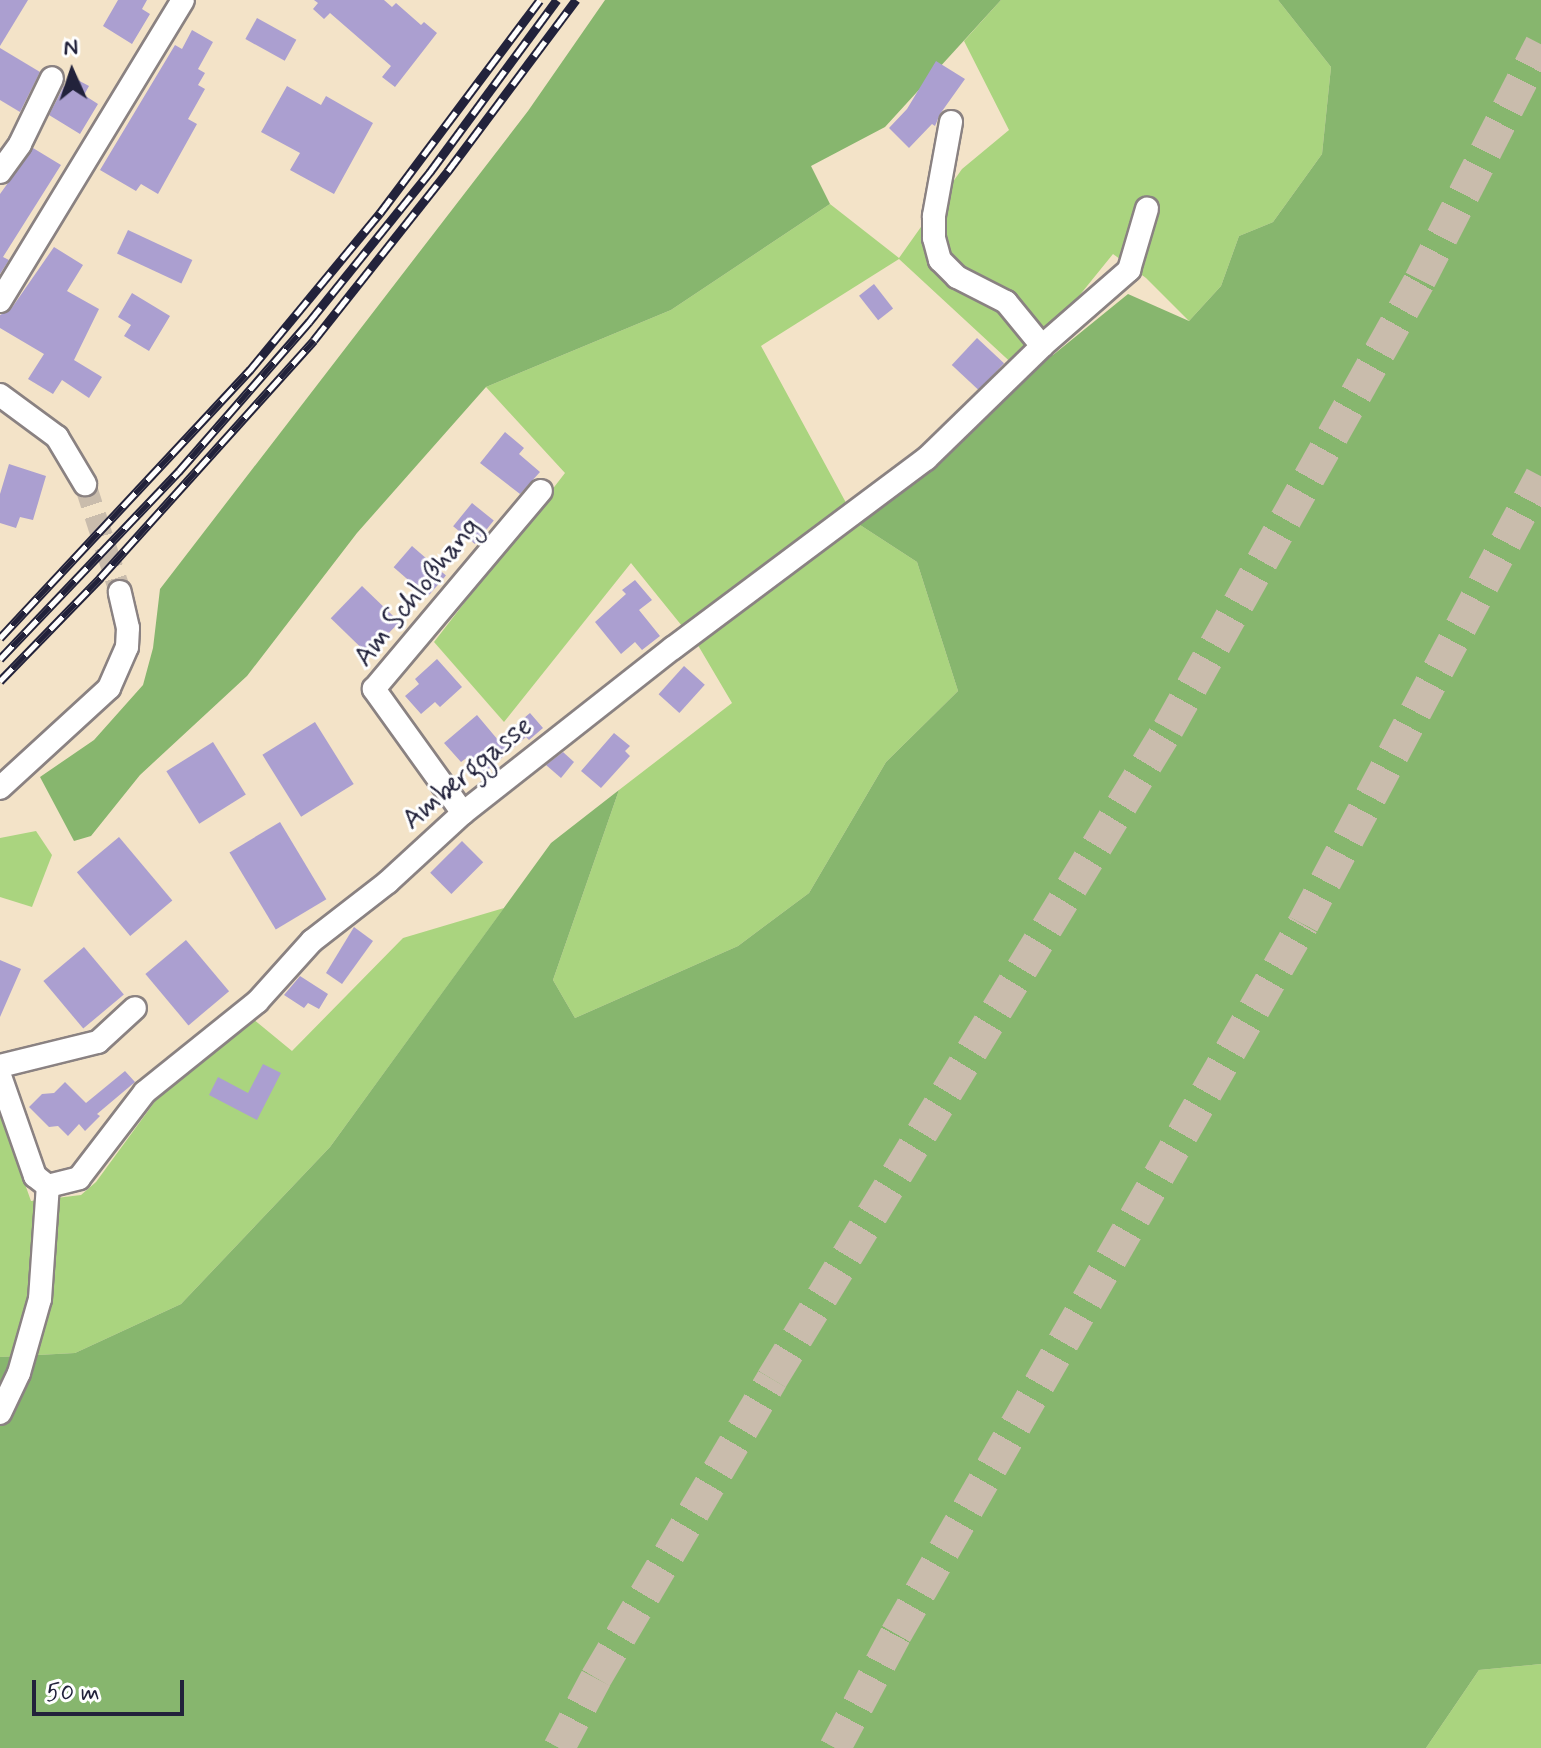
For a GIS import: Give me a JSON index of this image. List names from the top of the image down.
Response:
{
  "streets": {
    "street": ["Am Schloßhang", "Amberggasse"]
  },
  "crossings": [
    ["Am Schloßhang", "Amberggasse"]
  ],
  "scale_bar": "50 m",
  "north": "top"
}
